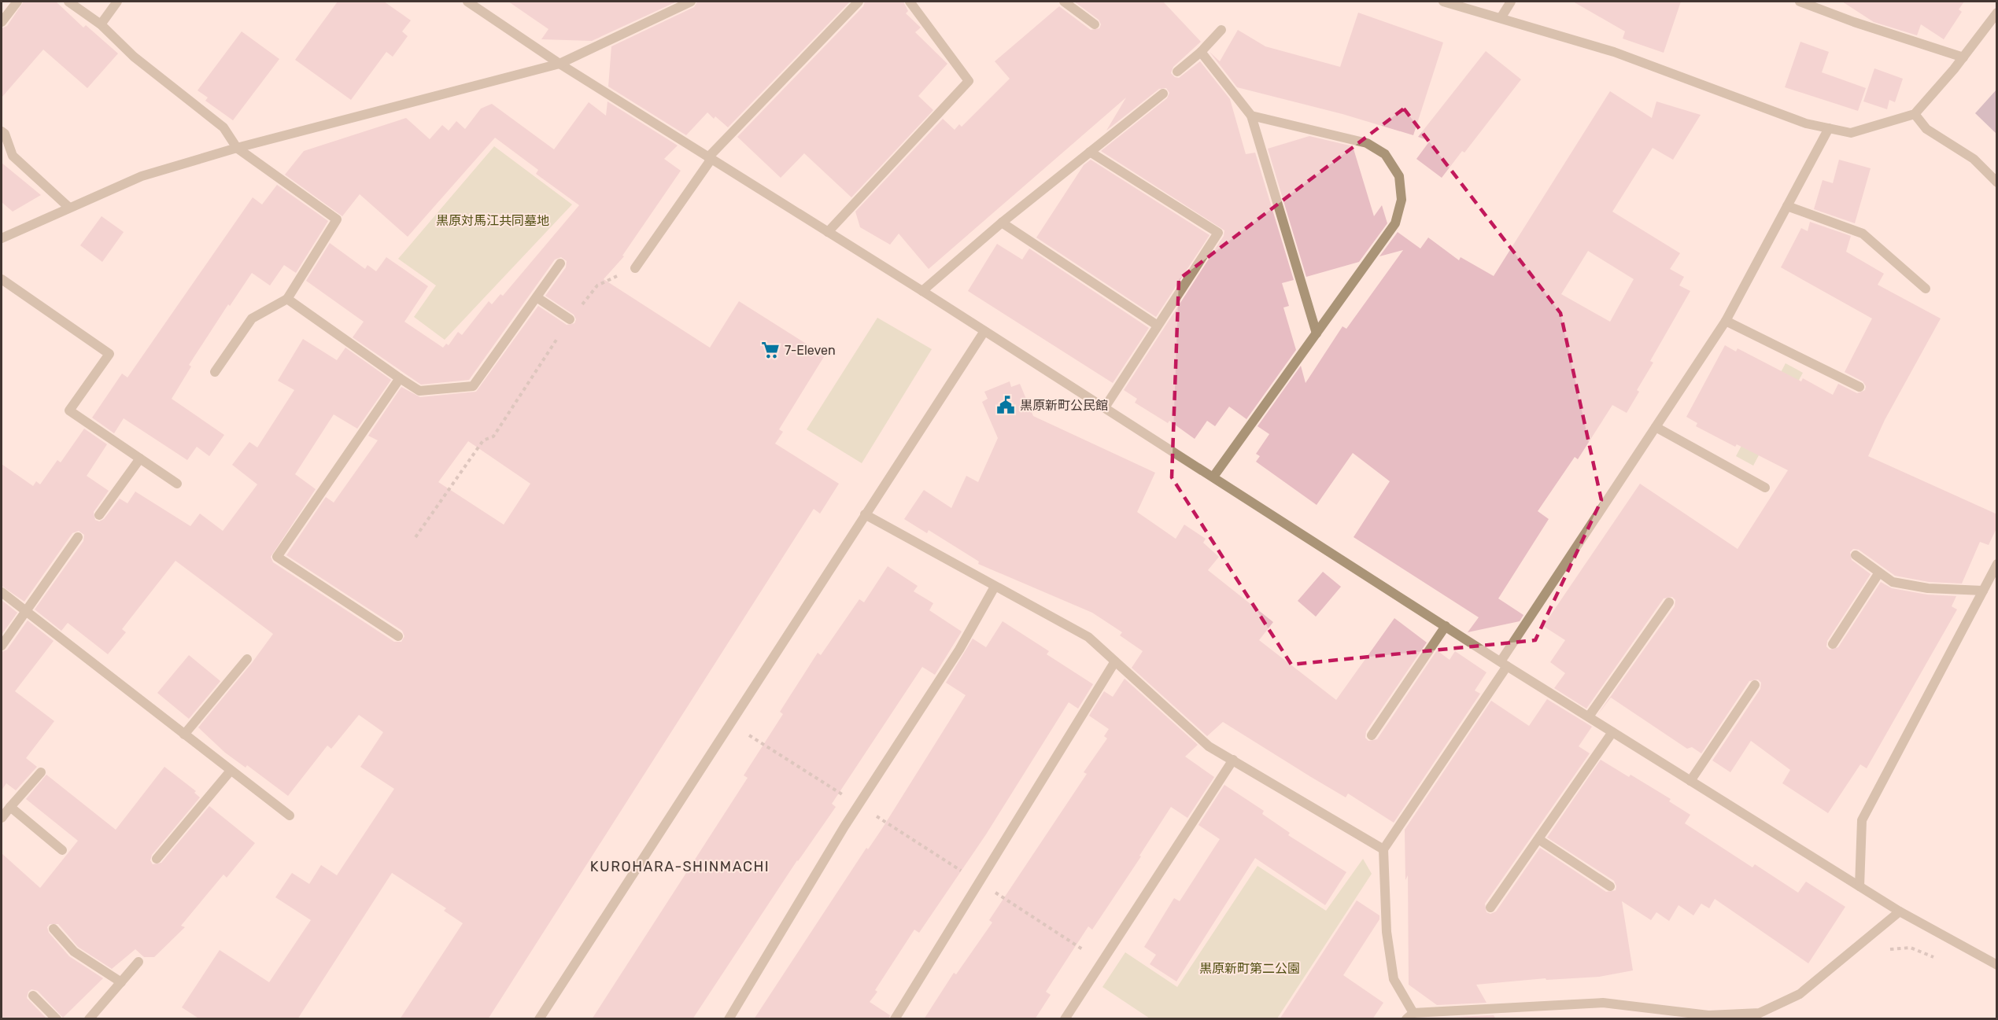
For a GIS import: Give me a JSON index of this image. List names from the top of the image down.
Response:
{
  "districts": ["KUROHARA-SHINMACHI"],
  "parks": ["黒原対馬江共同墓地", "黒原新町第二公園"],
  "places": {
    "supermarket": ["7-Eleven"],
    "public building": ["黒原新町公民館"]
  }
}
